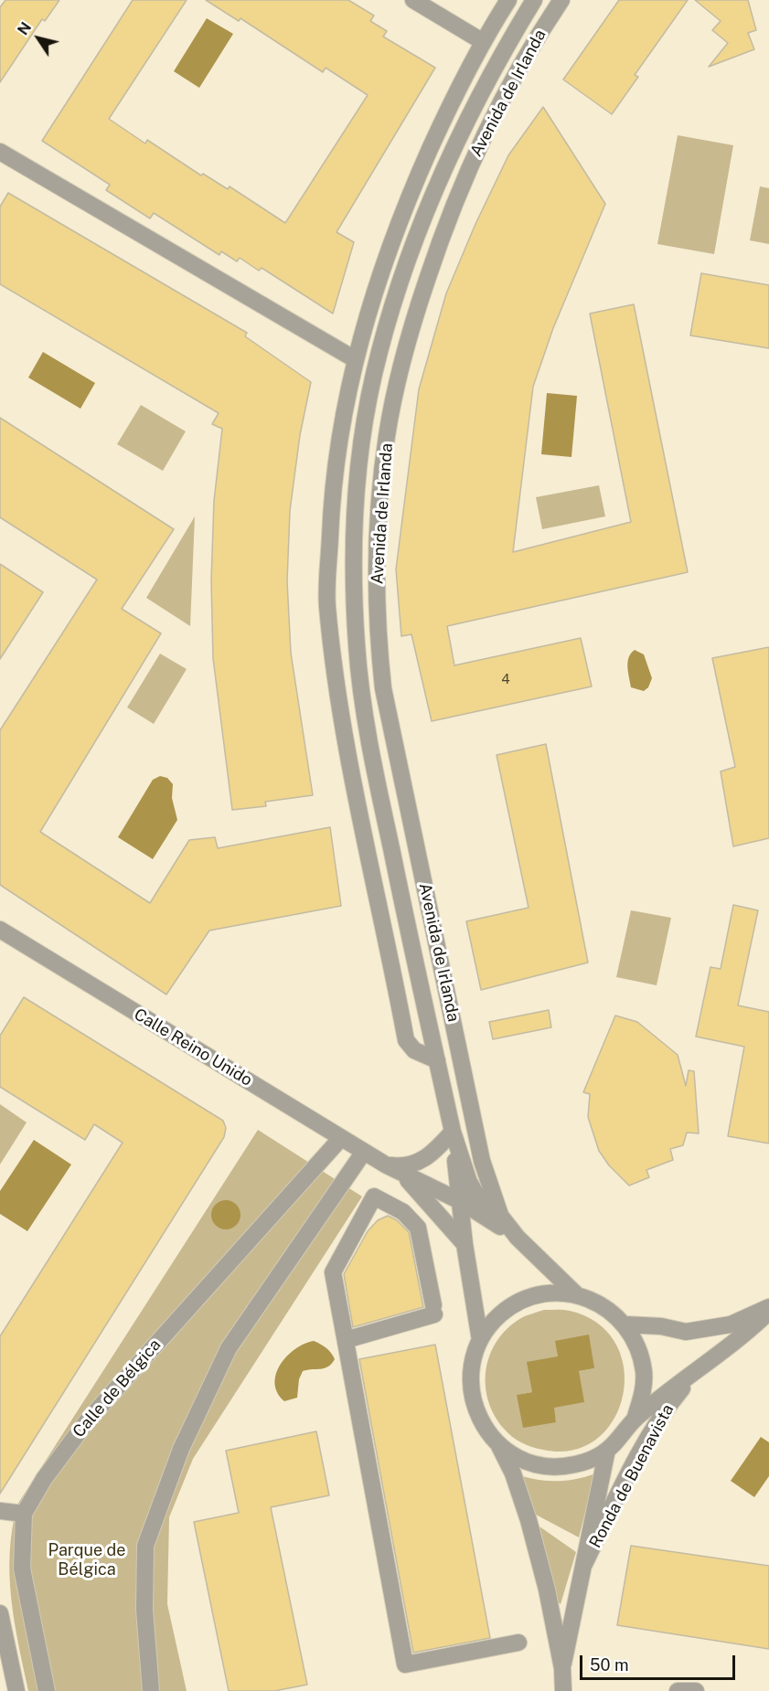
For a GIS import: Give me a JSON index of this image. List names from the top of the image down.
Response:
{
  "streets": {
    "street": [
      "Avenida de Irlanda",
      "Calle Reino Unido",
      "Calle de Bélgica",
      "Ronda de Buenavista"
    ]
  },
  "crossings": [
    ["Avenida de Irlanda", "Calle Reino Unido"],
    ["Avenida de Irlanda", "Ronda de Buenavista"],
    ["Calle Reino Unido", "Calle de Bélgica"]
  ],
  "parks": ["Parque de Bélgica"],
  "house_numbers": ["4"],
  "scale_bar": "50 m",
  "north": "top left"
}
